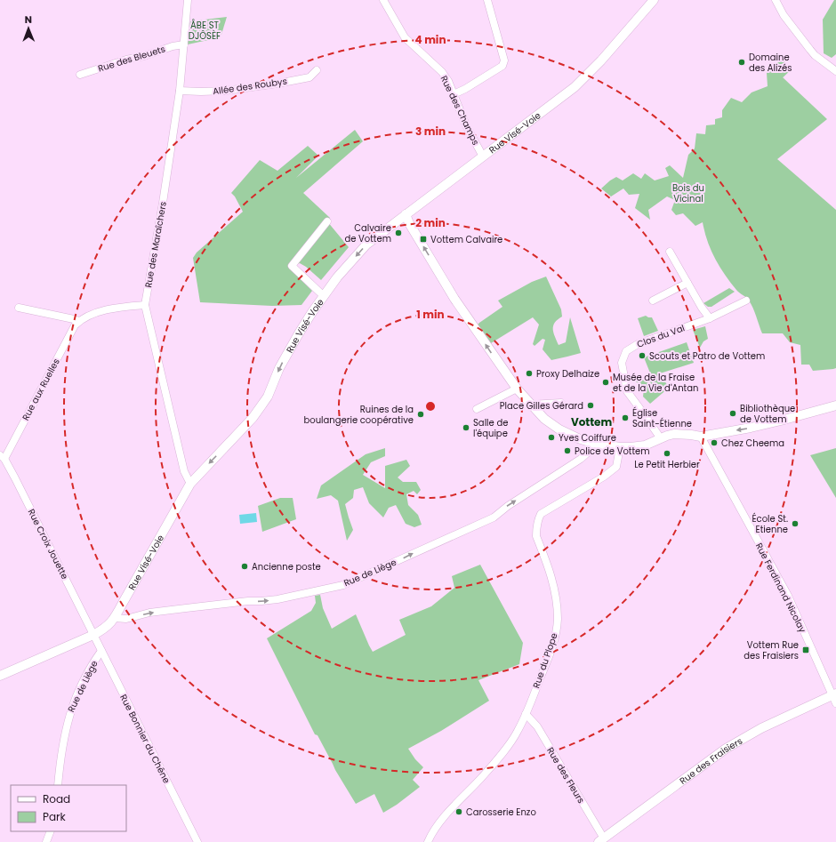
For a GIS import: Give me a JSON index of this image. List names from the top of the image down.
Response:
{
  "streets": {
    "street": [
      "Rue des Bleuets",
      "Allée des Roubys",
      "Rue des Champs",
      "Rue Visé-Voie",
      "Rue des Maraîchers",
      "Clos du Val",
      "Rue aux Ruelles",
      "Rue Croix Jouette",
      "Rue de Liège",
      "Rue Ferdinand Nicolay",
      "Rue du Plope",
      "Rue Bonnier du Chêne",
      "Rue des Fraisiers",
      "Rue des Fleurs"
    ]
  },
  "crossings": [
    ["Rue des Bleuets", "Rue des Maraîchers"],
    ["Allée des Roubys", "Rue des Maraîchers"],
    ["Rue des Champs", "Rue Visé-Voie"],
    ["Rue Visé-Voie", "Rue des Maraîchers"],
    ["Rue Visé-Voie", "Rue Croix Jouette"],
    ["Rue Visé-Voie", "Rue de Liège"],
    ["Rue Visé-Voie", "Rue Bonnier du Chêne"],
    ["Rue aux Ruelles", "Rue Croix Jouette"],
    ["Rue Croix Jouette", "Rue Bonnier du Chêne"],
    ["Rue de Liège", "Rue Bonnier du Chêne"],
    ["Rue Ferdinand Nicolay", "Rue des Fraisiers"],
    ["Rue du Plope", "Rue des Fleurs"],
    ["Rue des Fraisiers", "Rue des Fleurs"]
  ],
  "one_way": ["Rue Visé-Voie", "Rue de Liège"],
  "districts": ["Vottem"],
  "parks": ["ÅBE ST DJÔSÈF", "Bois du Vicinal"],
  "places": {
    "other": [
      "Domaine des Alizés",
      "Calvaire de Vottem",
      "Scouts et Patro de Vottem",
      "Proxy Delhaize",
      "Musée de la Fraise et de la Vie d'Antan",
      "Place Gilles Gérard",
      "Bibliothèque de Vottem",
      "Ruines de la boulangerie coopérative",
      "Église Saint-Étienne",
      "Salle de l'équipe",
      "Yves Coiffure",
      "Chez Cheema",
      "Police de Vottem",
      "Le Petit Herbier",
      "École St. Etienne",
      "Ancienne poste",
      "Carosserie Enzo"
    ],
    "transit": ["Vottem Calvaire", "Vottem Rue des Fraisiers"]
  },
  "legend": ["Road", "Park"],
  "north": "top",
  "rings": [
    "4 min",
    "3 min",
    "2 min",
    "1 min"
  ]
}
